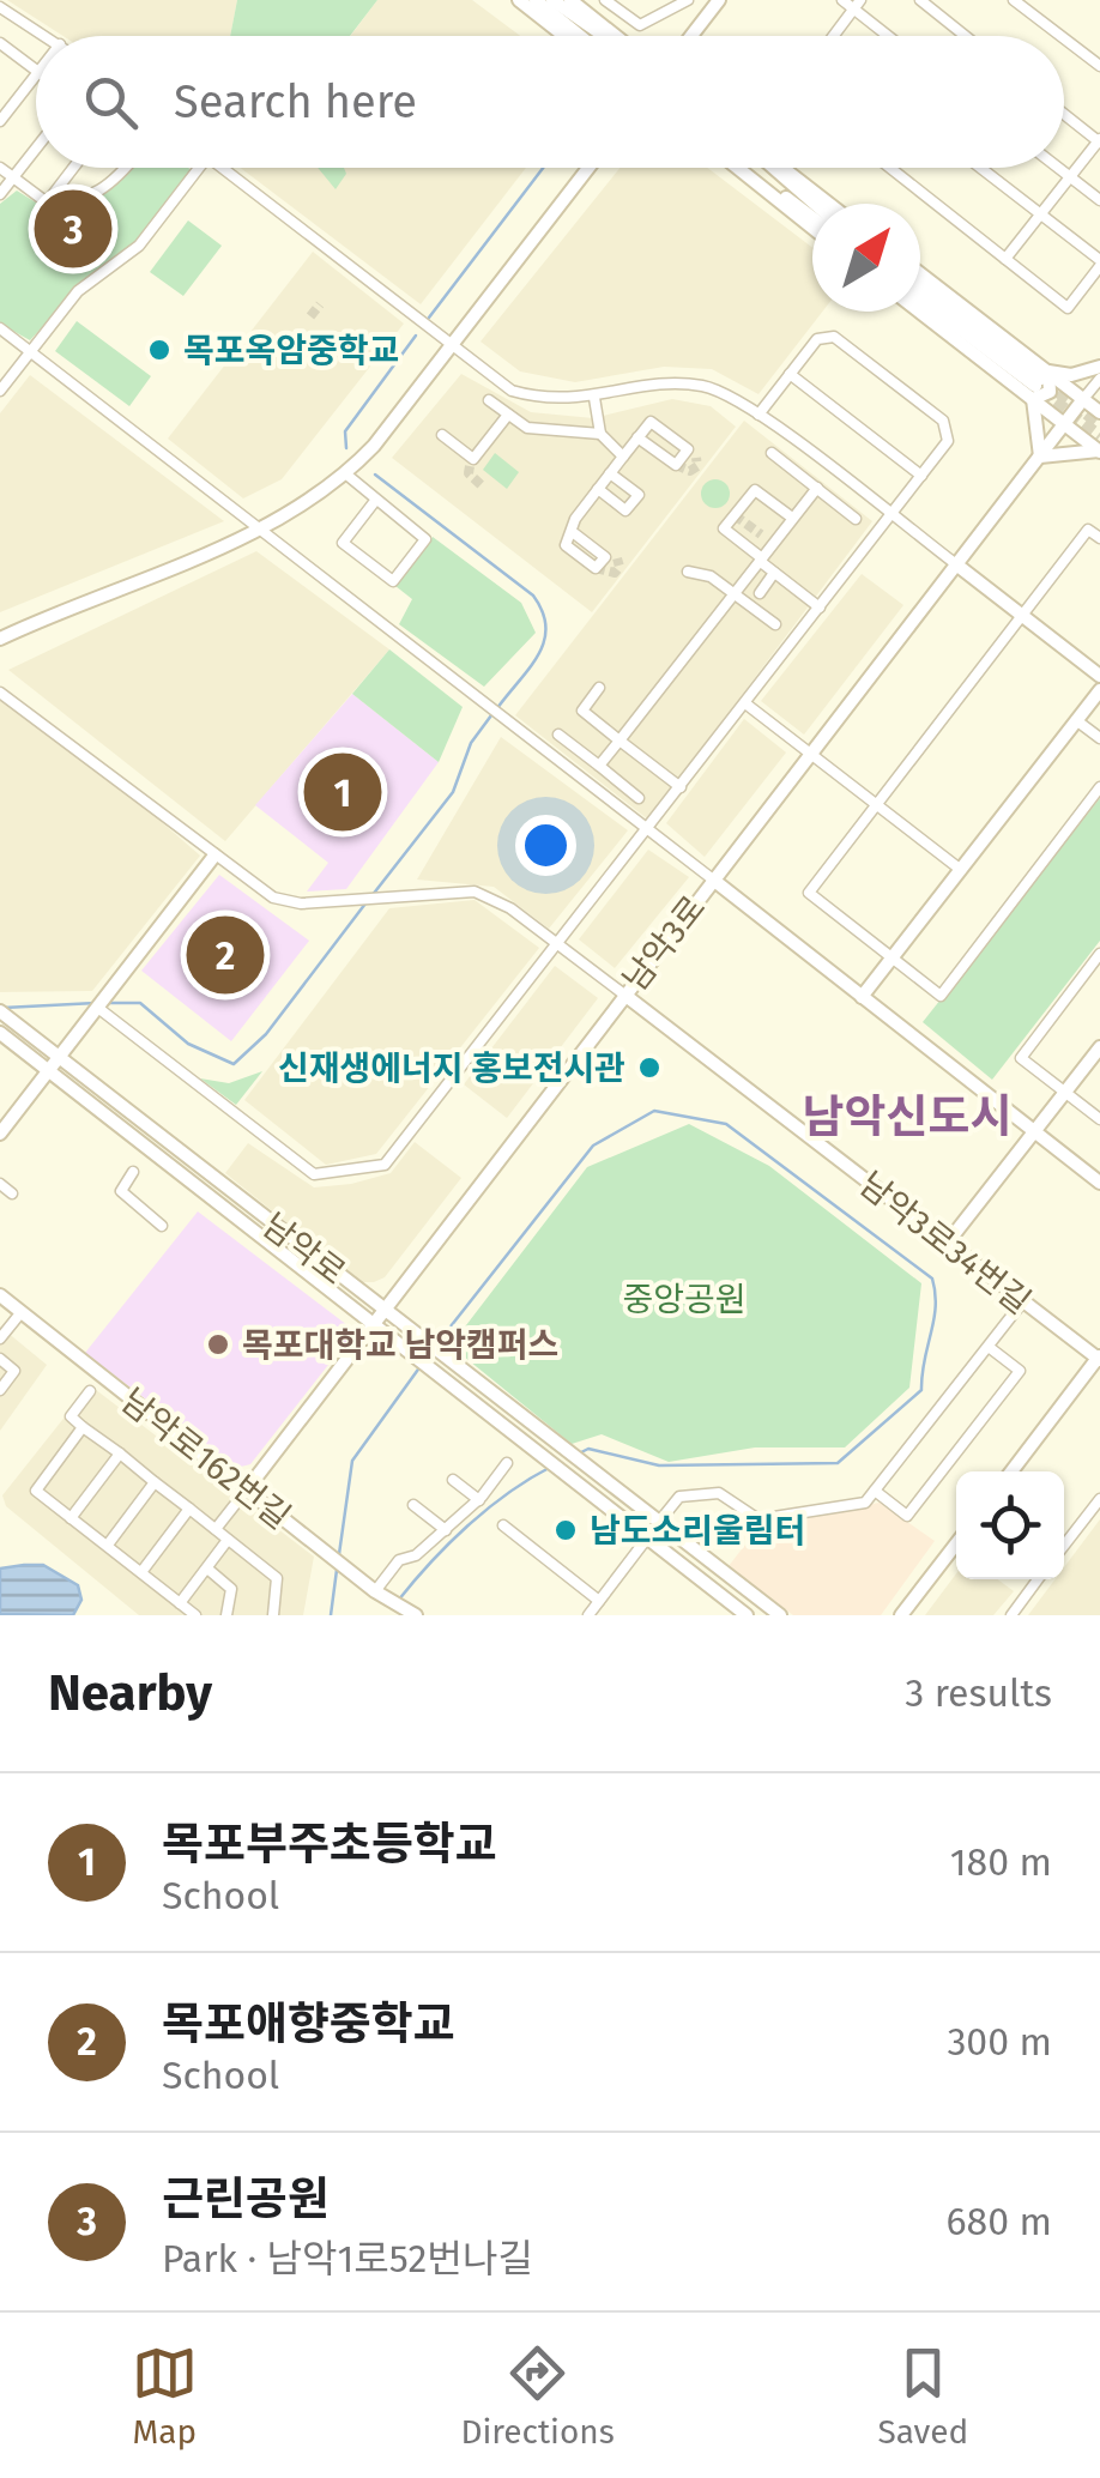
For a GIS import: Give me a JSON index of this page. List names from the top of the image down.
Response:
{
  "streets": {
    "street": [
      "남악3로",
      "남악3로34번길",
      "남악로",
      "남악로162번길"
    ]
  },
  "crossings": [
    ["남악3로", "남악3로34번길"],
    ["남악3로", "남악로"],
    ["남악3로", "남악로162번길"]
  ],
  "districts": ["남악신도시"],
  "parks": ["중앙공원"],
  "places": [
    "목포옥암중학교",
    "신재생에너지 홍보전시관",
    "목포대학교 남악캠퍼스",
    "남도소리울림터"
  ],
  "north": "top right",
  "page": {
    "search": "Search here",
    "pins": ["3", "1", "2"],
    "heading": ["Nearby", "3 results"],
    "list": [
      {
        "mark": "1",
        "name": "목포부주초등학교",
        "note": "School",
        "value": "180 m"
      },
      {
        "mark": "2",
        "name": "목포애향중학교",
        "note": "School",
        "value": "300 m"
      },
      {
        "mark": "3",
        "name": "근린공원",
        "note": "Park · 남악1로52번나길",
        "value": "680 m"
      }
    ],
    "nav": ["Map", "Directions", "Saved"]
  }
}
